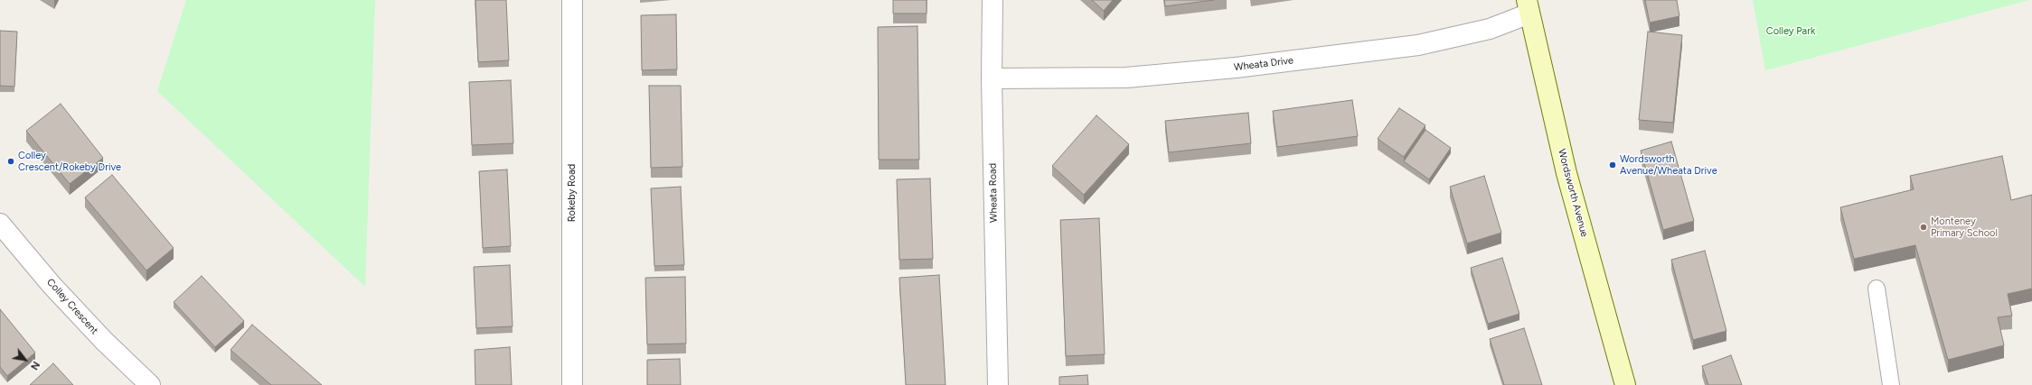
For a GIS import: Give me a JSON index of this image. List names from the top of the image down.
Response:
{
  "streets": {
    "street": [
      "Wheata Drive",
      "Rokeby Road",
      "Wheata Road",
      "Wordsworth Avenue",
      "Colley Crescent"
    ]
  },
  "crossings": [
    ["Wheata Drive", "Wheata Road"],
    ["Wheata Drive", "Wordsworth Avenue"]
  ],
  "parks": ["Colley Park"],
  "places": ["Colley Crescent/Rokeby Drive", "Wordsworth Avenue/Wheata Drive", "Monteney Primary School"],
  "north": "bottom right"
}
